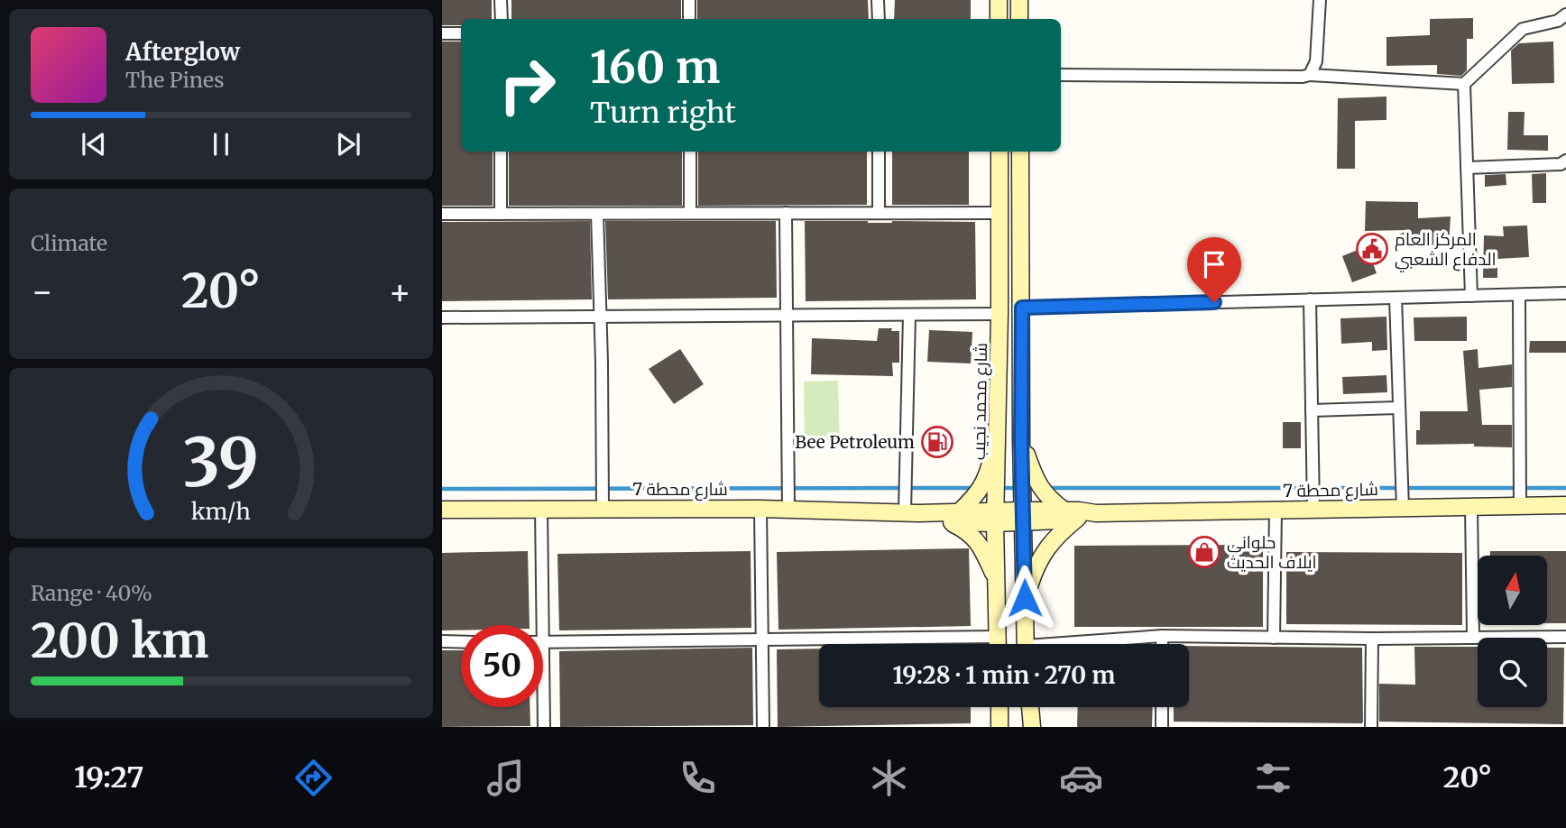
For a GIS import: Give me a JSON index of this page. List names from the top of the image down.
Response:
{
  "streets": {
    "main road": ["شارع محمد نجيب", "شارع محطة 7"]
  },
  "crossings": [
    ["شارع محمد نجيب", "شارع محطة 7"]
  ],
  "places": {
    "public building": ["المركز العام الدفاع الشعبي"],
    "fuel station": ["Bee Petroleum"],
    "shop": ["حلواني ايلاف الحديث"]
  },
  "north": "top",
  "page": {
    "turn": ["160 m", "Turn right"],
    "song": ["Afterglow", "The Pines"],
    "tile": [
      "Climate",
      ["Range · 40%", "200 km"]
    ],
    "heat": ["−", "20°", "+"],
    "limit": "50",
    "trip": "19:28 · 1 min · 270 m",
    "tabs": ["19:27", "20°"],
    "gauge": ["39", "km/h"]
  }
}
